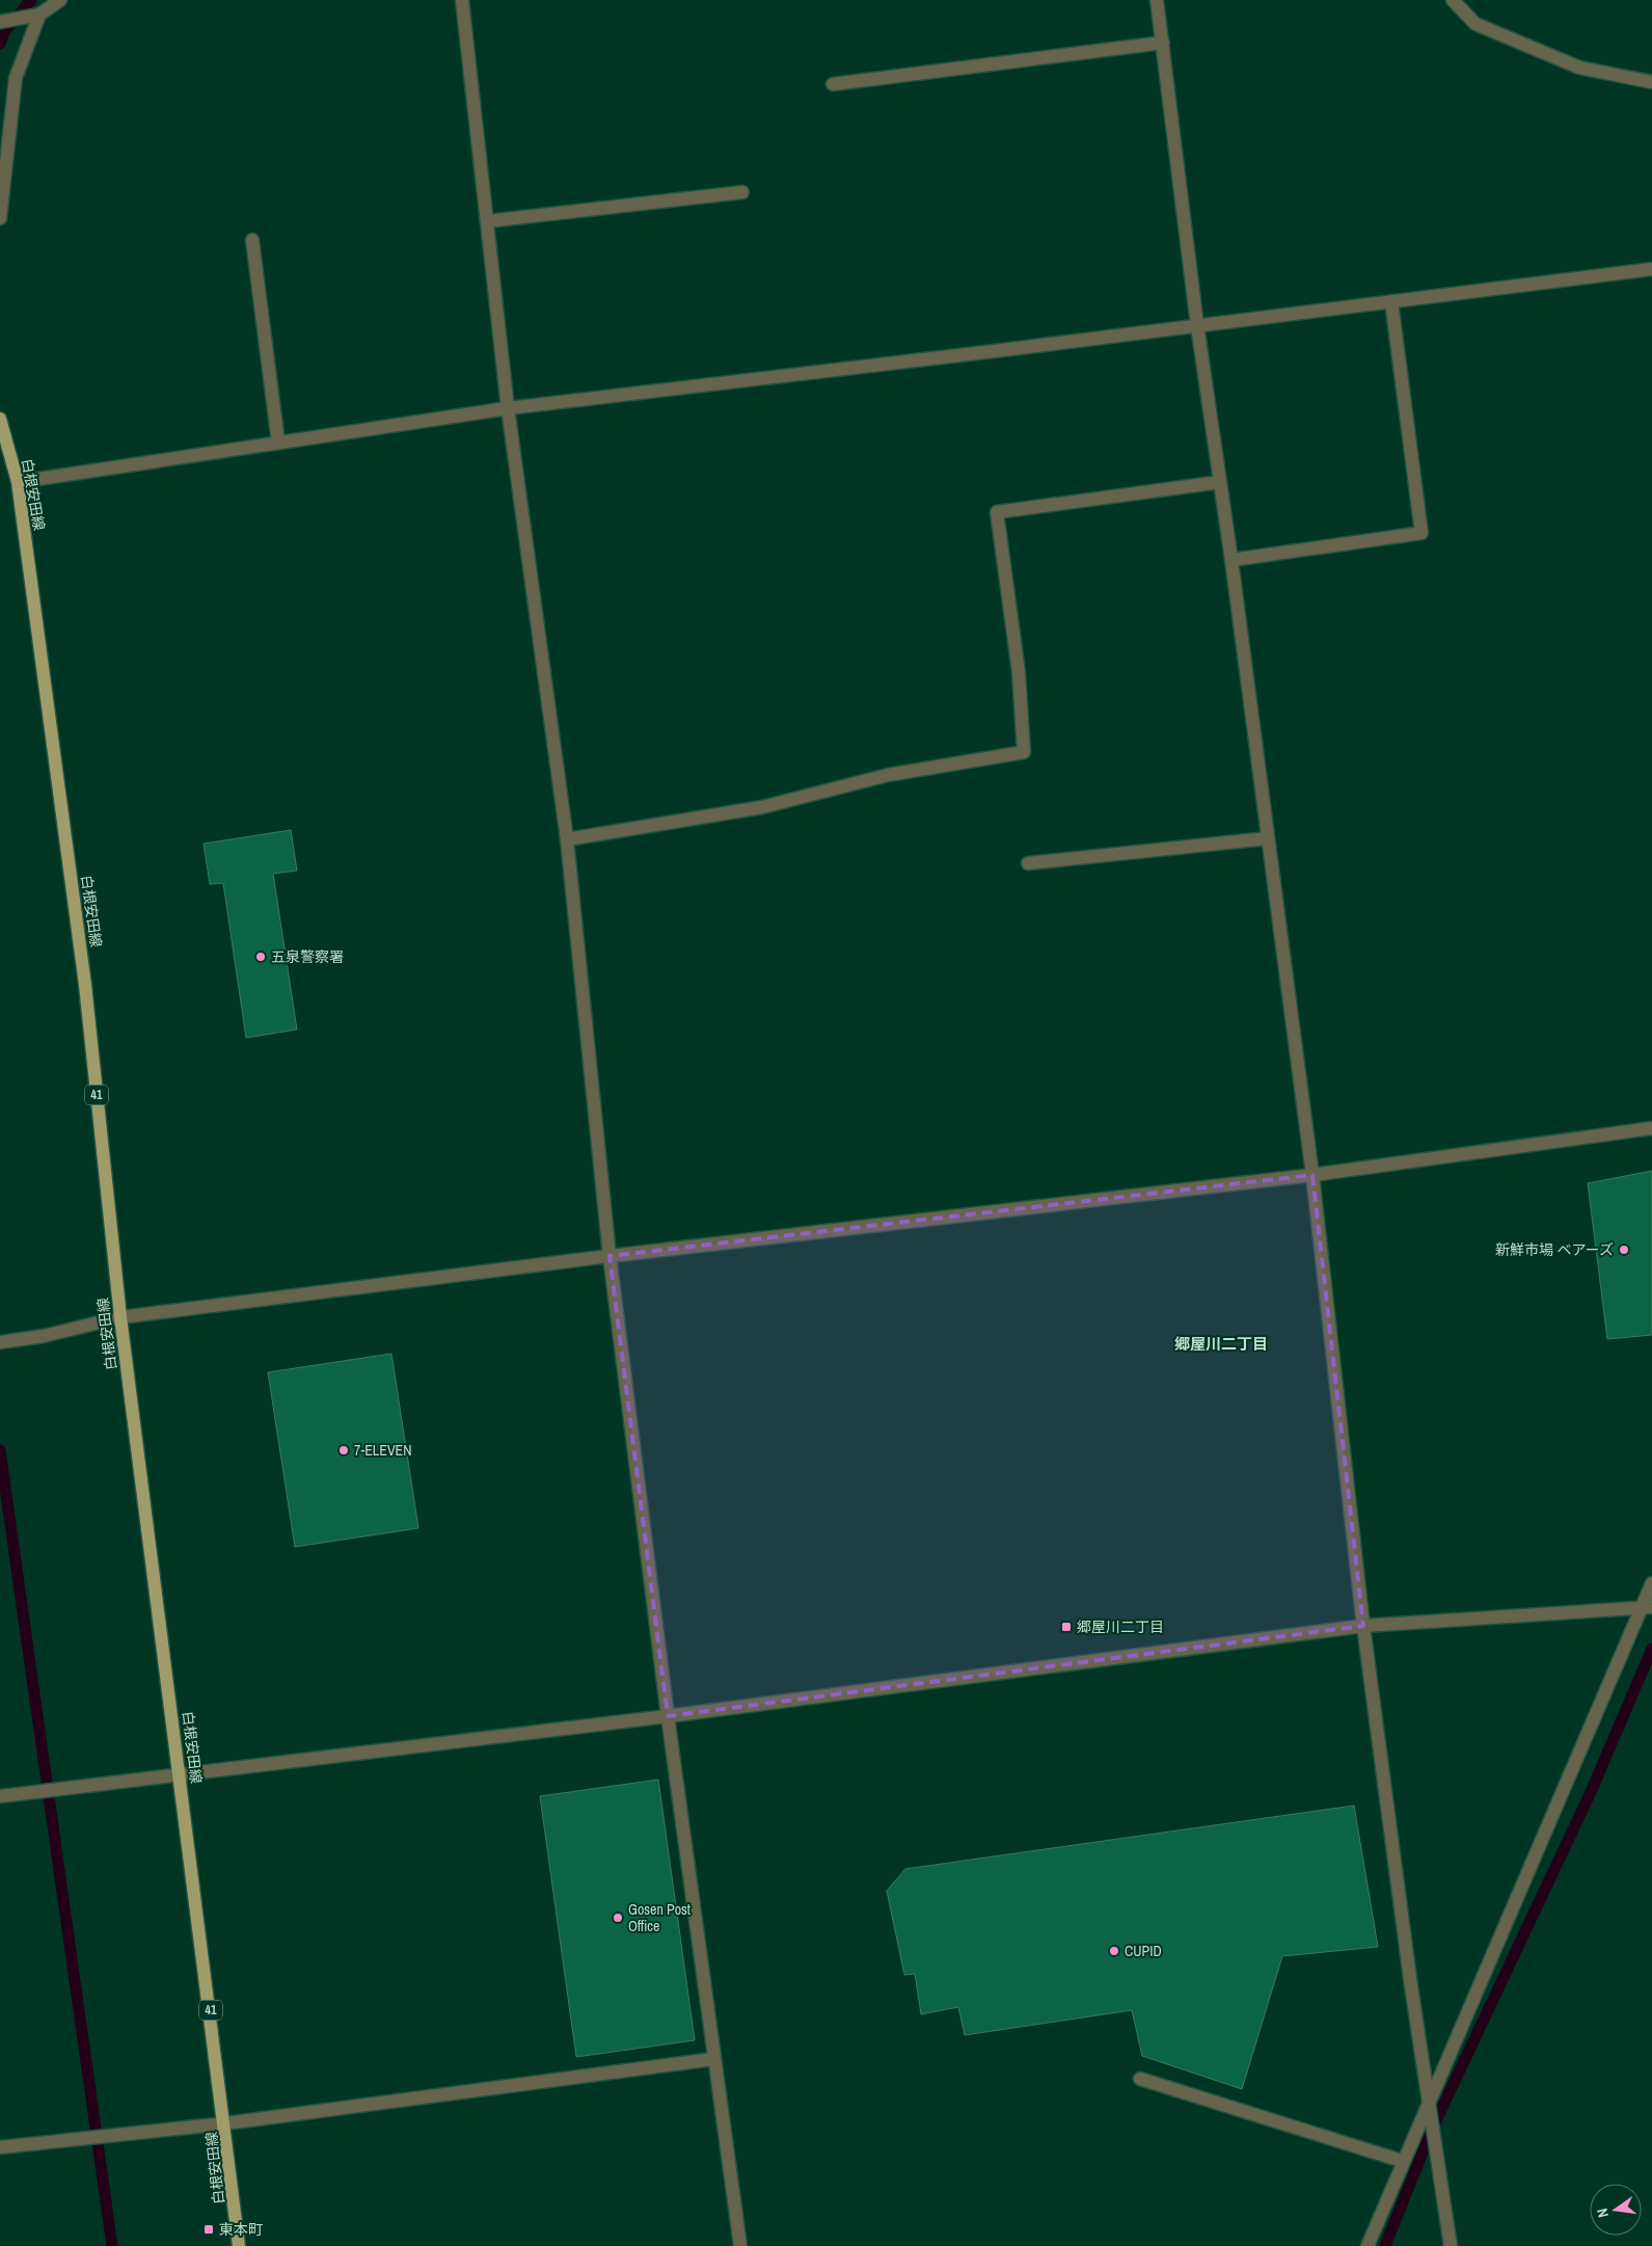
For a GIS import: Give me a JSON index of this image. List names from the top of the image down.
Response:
{
  "streets": {
    "main road": ["白根安田線", "41"]
  },
  "districts": ["郷屋川二丁目"],
  "places": {
    "other": [
      "五泉警察署",
      "新鮮市場 ベアーズ",
      "7-ELEVEN",
      "Gosen Post Office",
      "CUPID"
    ],
    "transit": ["郷屋川二丁目", "東本町"]
  },
  "north": "left"
}
